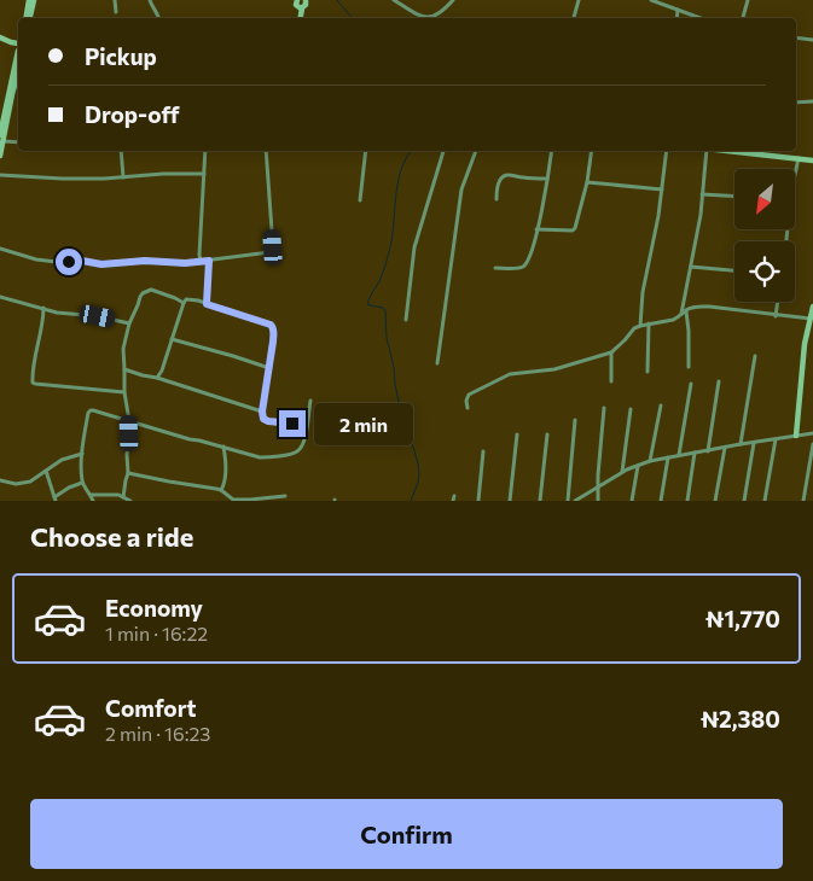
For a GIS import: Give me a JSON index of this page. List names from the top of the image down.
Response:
{
  "north": "bottom left",
  "page": {
    "banner": ["Pickup", "Drop-off"],
    "bubble": "2 min",
    "heading": "Choose a ride",
    "list": [
      {
        "name": "Economy",
        "note": "1 min · 16:22",
        "value": "₦1,770"
      },
      {
        "name": "Comfort",
        "note": "2 min · 16:23",
        "value": "₦2,380"
      }
    ],
    "buttons": "Confirm"
  }
}
